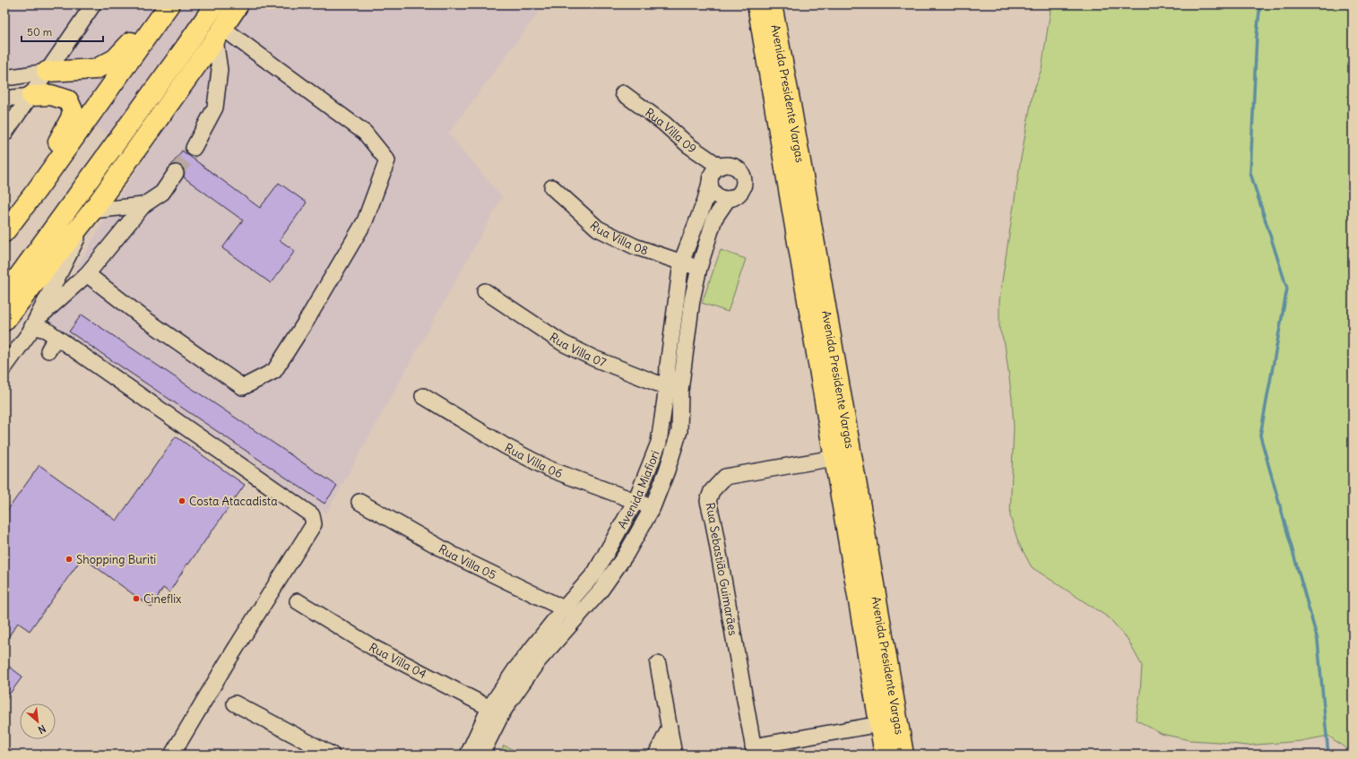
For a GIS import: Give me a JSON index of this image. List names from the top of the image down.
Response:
{
  "streets": {
    "main road": ["Avenida Presidente Vargas"],
    "street": [
      "Rua Villa 09",
      "Rua Villa 08",
      "Rua Villa 07",
      "Rua Villa 06",
      "Avenida Miafiori",
      "Rua Villa 05",
      "Rua Sebastião Guimarães",
      "Rua Villa 04"
    ]
  },
  "crossings": [
    ["Avenida Presidente Vargas", "Rua Sebastião Guimarães"],
    ["Rua Villa 09", "Avenida Miafiori"],
    ["Rua Villa 08", "Avenida Miafiori"],
    ["Rua Villa 07", "Avenida Miafiori"],
    ["Rua Villa 06", "Avenida Miafiori"],
    ["Avenida Miafiori", "Rua Villa 05"],
    ["Avenida Miafiori", "Rua Villa 04"]
  ],
  "places": ["Costa Atacadista", "Shopping Buriti", "Cineflix"],
  "scale_bar": "50 m",
  "north": "bottom right"
}
